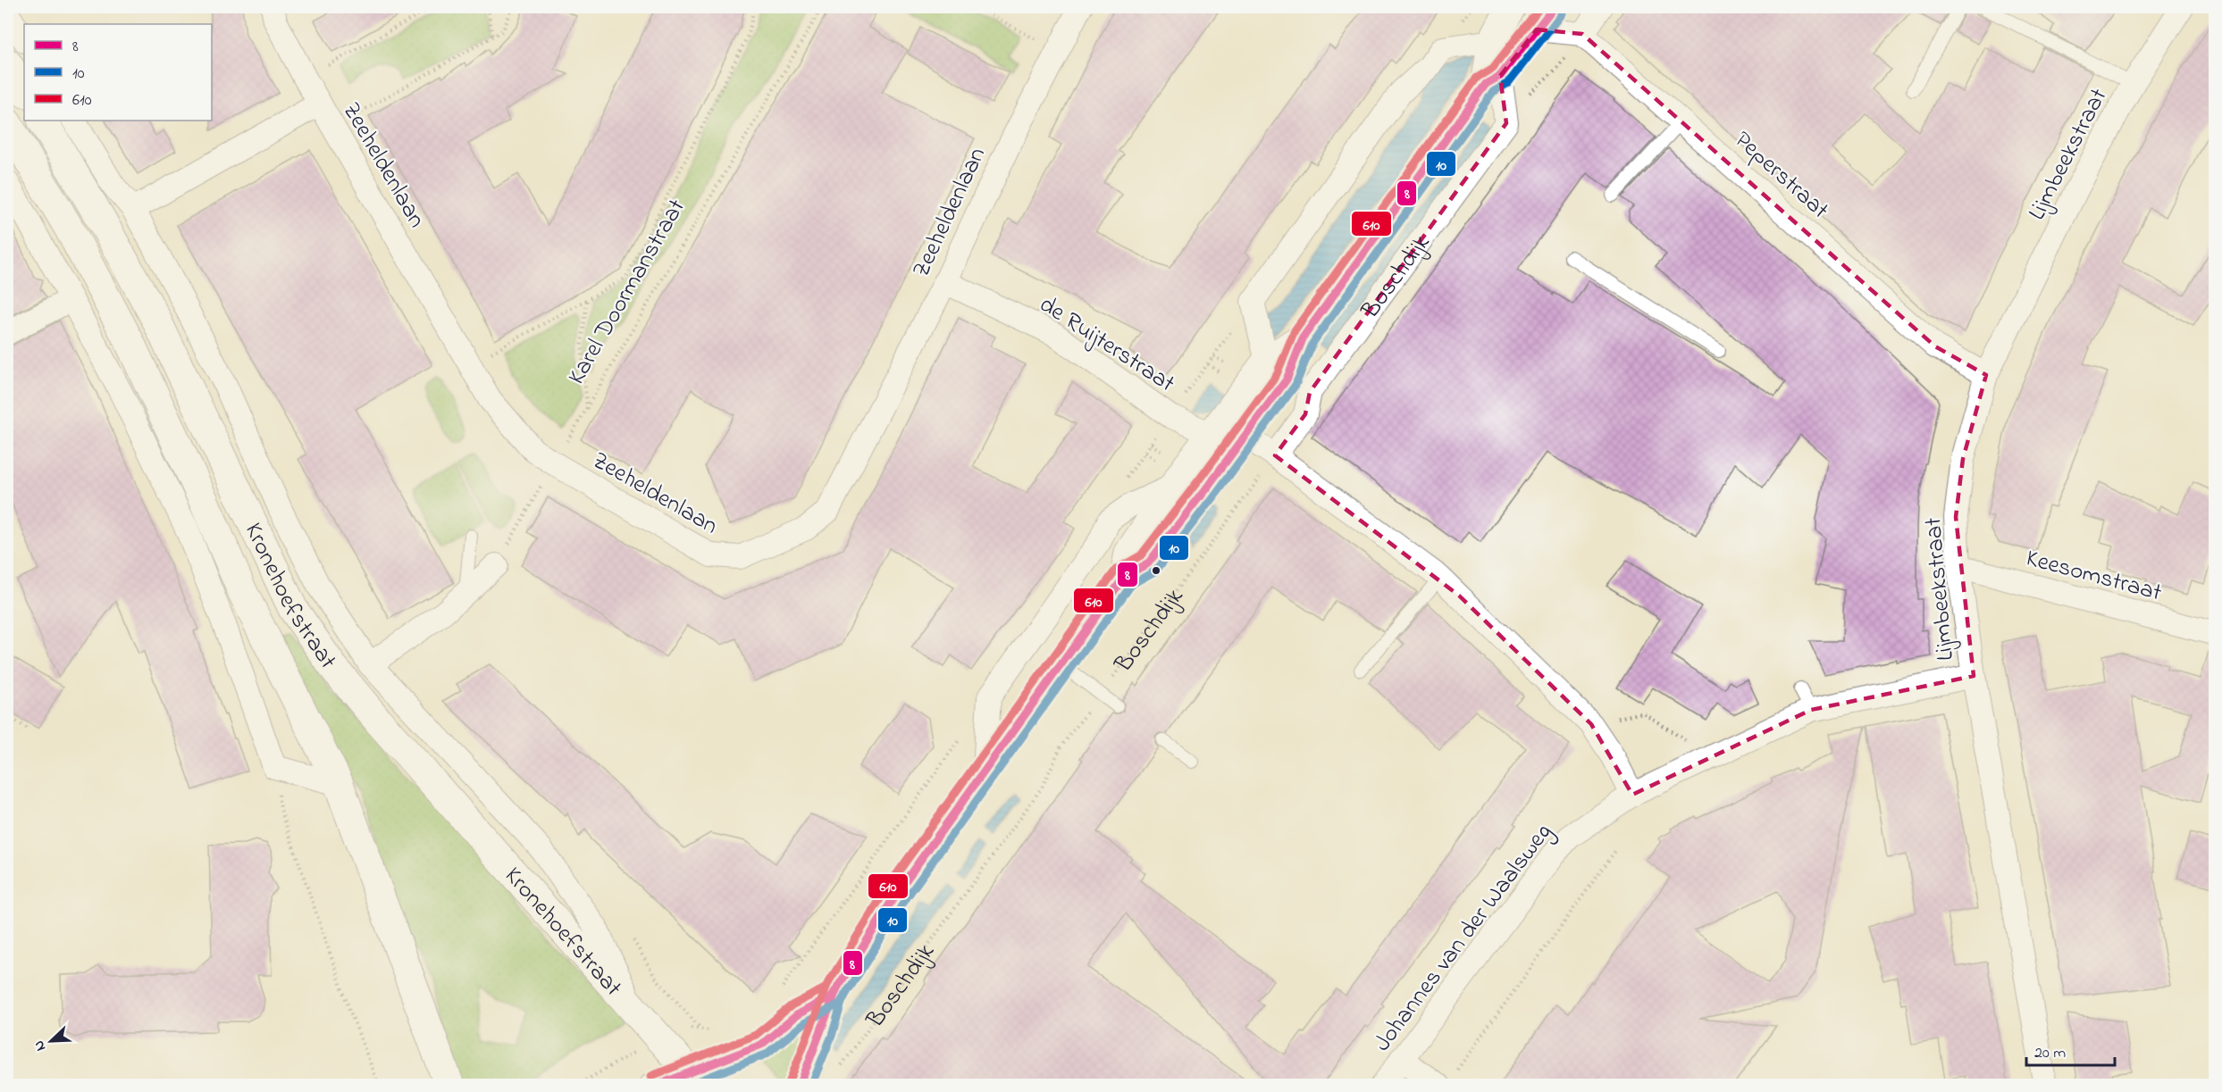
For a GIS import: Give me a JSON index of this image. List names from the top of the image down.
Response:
{
  "streets": {
    "main road": ["Boschdijk", "Kronehoefstraat"],
    "street": [
      "Lijmbeekstraat",
      "Zeeheldenlaan",
      "Peperstraat",
      "de Ruijterstraat",
      "Keesomstraat",
      "Johannes van der Waalsweg"
    ],
    "path": ["Karel Doormanstraat"]
  },
  "crossings": [
    ["Lijmbeekstraat", "Peperstraat"],
    ["Lijmbeekstraat", "Keesomstraat"],
    ["Lijmbeekstraat", "Johannes van der Waalsweg"],
    ["Zeeheldenlaan", "Karel Doormanstraat"],
    ["Zeeheldenlaan", "de Ruijterstraat"],
    ["Boschdijk", "de Ruijterstraat"],
    ["Boschdijk", "Kronehoefstraat"]
  ],
  "lines": ["transit line 8", "transit line 610", "transit line 10"],
  "legend": ["8", "10", "610"],
  "scale_bar": "20 m",
  "north": "bottom left"
}
